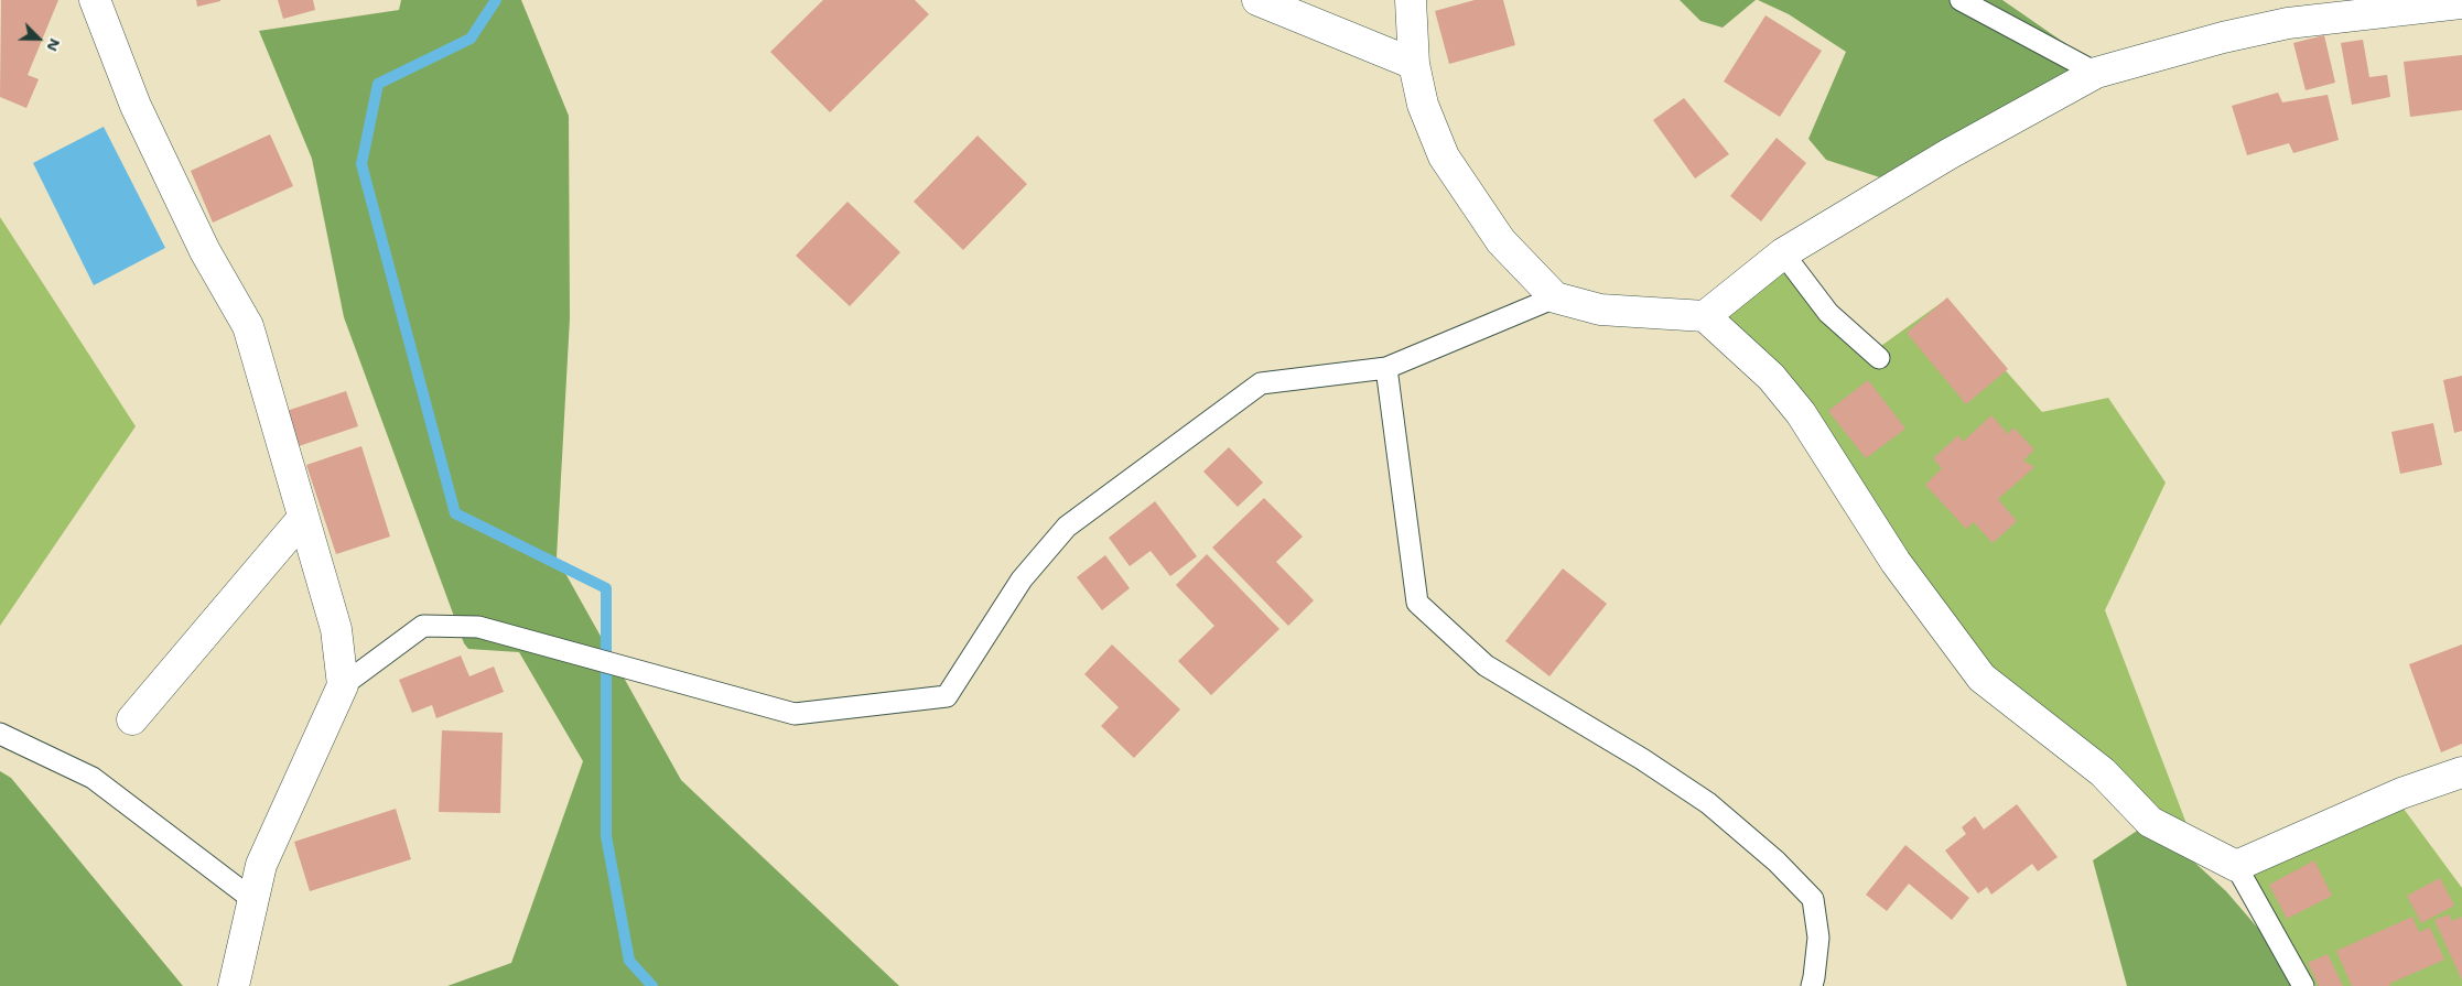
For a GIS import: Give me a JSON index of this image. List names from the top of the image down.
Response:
{
  "north": "bottom right"
}
